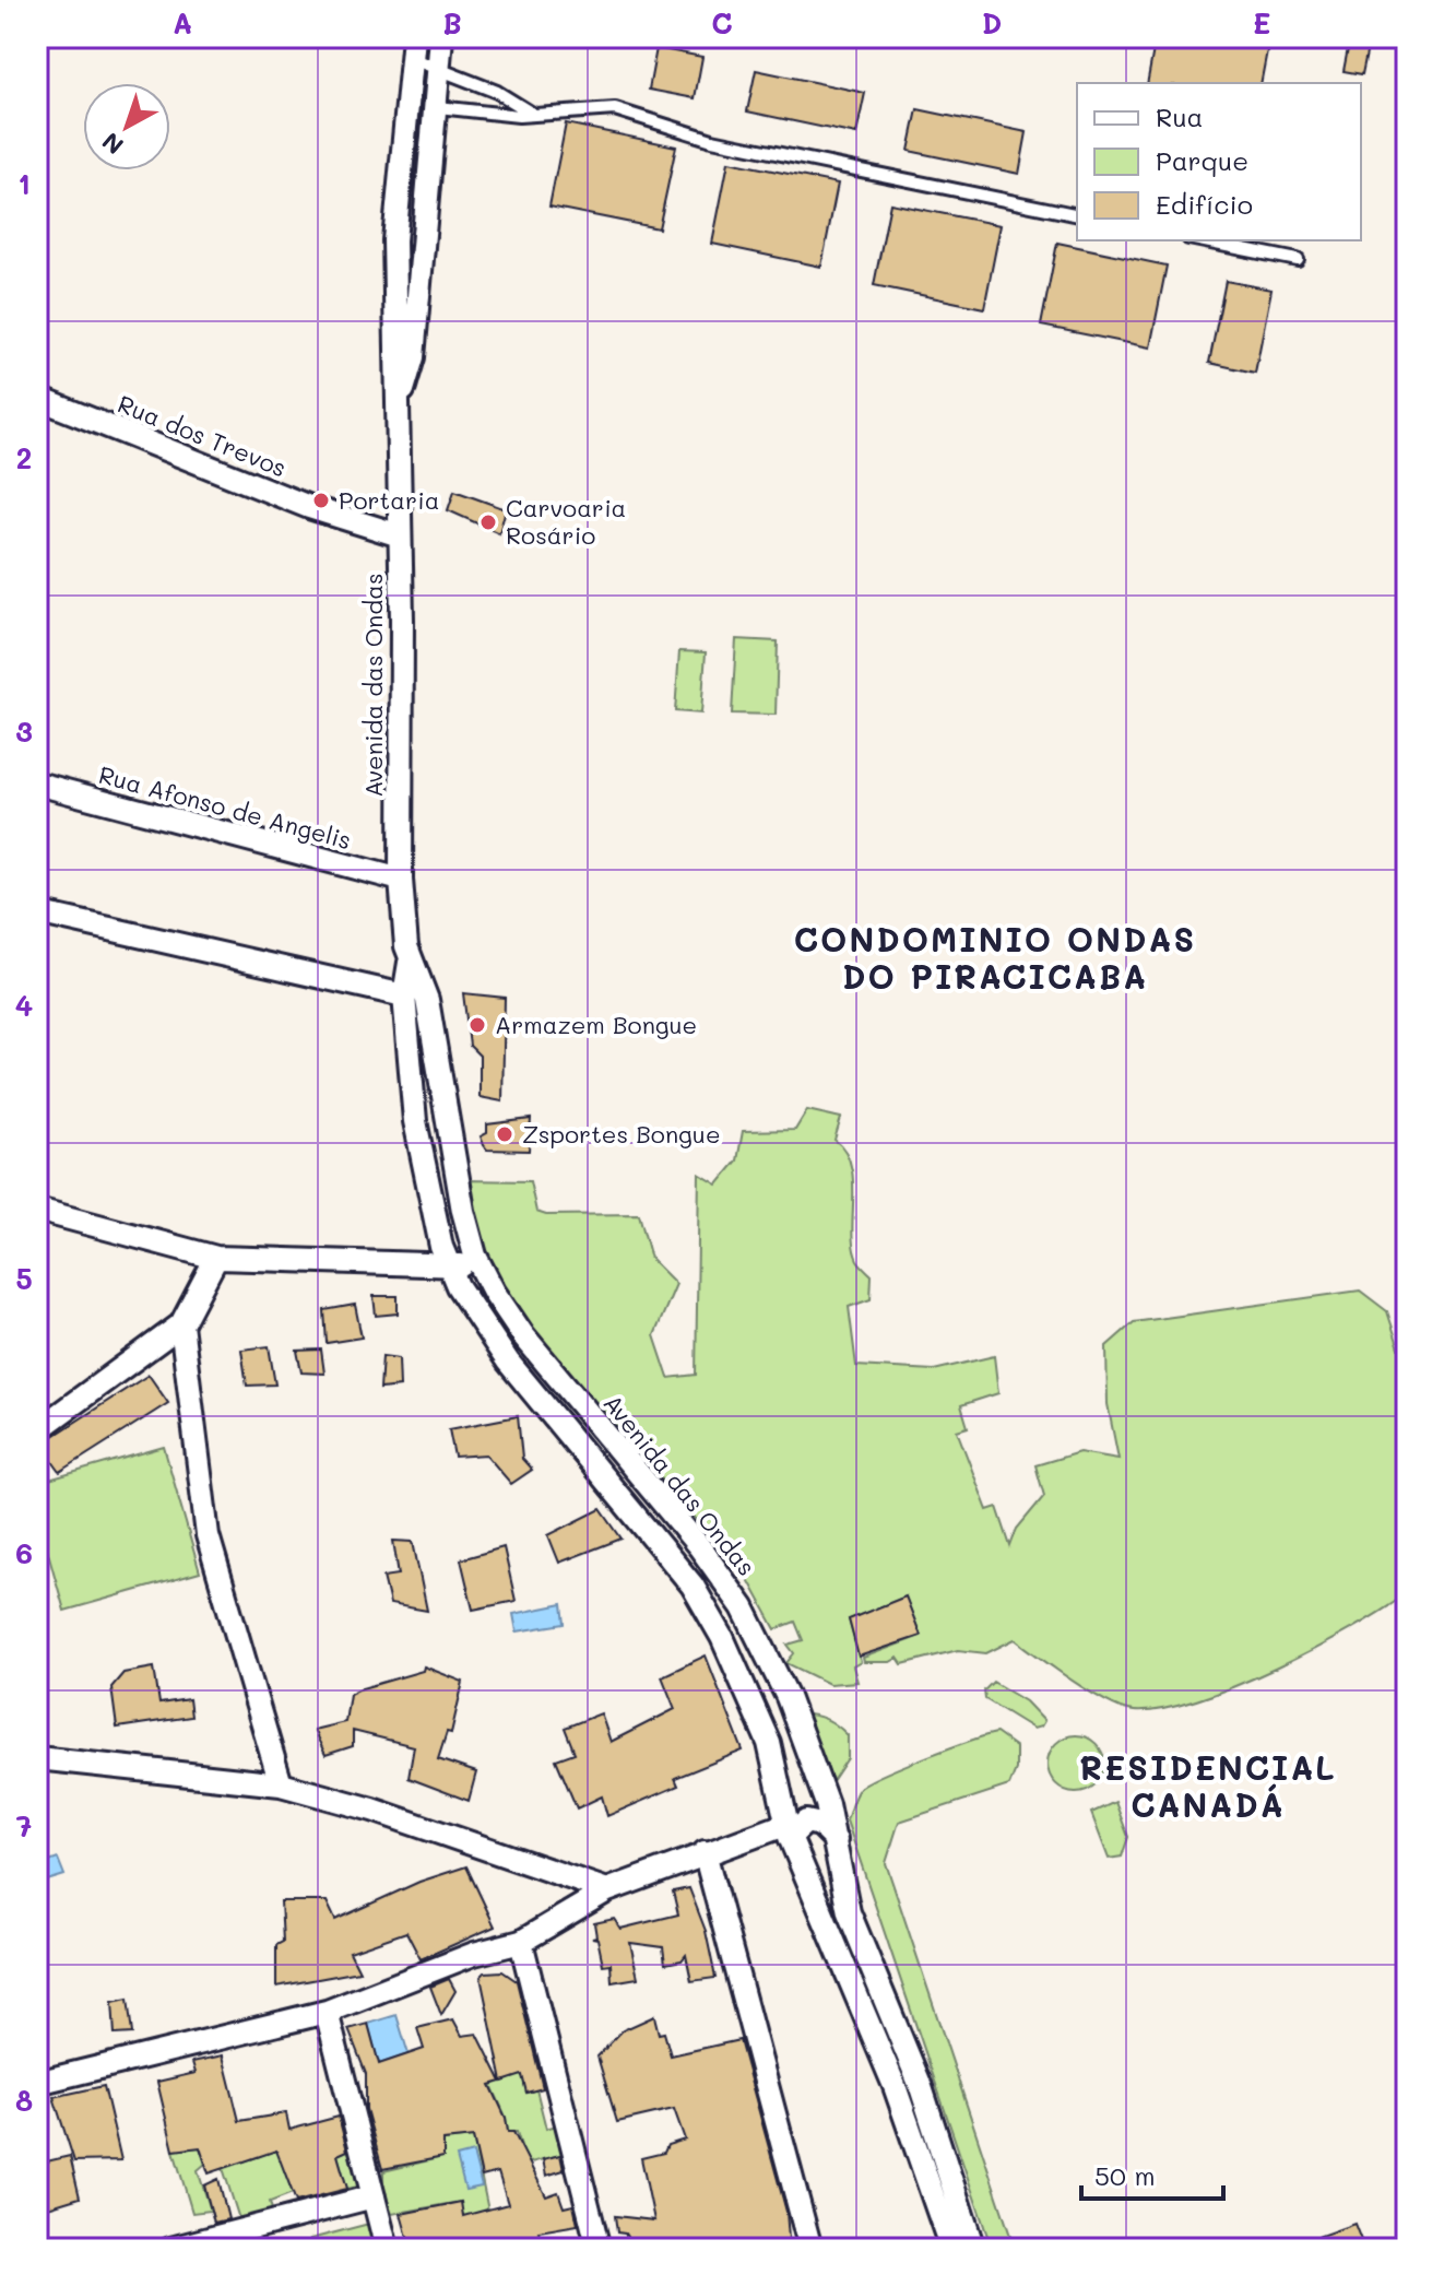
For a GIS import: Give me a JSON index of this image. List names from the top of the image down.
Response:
{
  "streets": {
    "street": ["Rua dos Trevos", "Avenida das Ondas", "Rua Afonso de Angelis"]
  },
  "crossings": [
    ["Rua dos Trevos", "Avenida das Ondas"],
    ["Avenida das Ondas", "Rua Afonso de Angelis"]
  ],
  "districts": ["CONDOMINIO ONDAS DO PIRACICABA", "RESIDENCIAL CANADÁ"],
  "places": [
    "Portaria",
    "Carvoaria Rosário",
    "Armazem Bongue",
    "Zsportes Bongue"
  ],
  "legend": ["Rua", "Parque", "Edifício"],
  "scale_bar": "50 m",
  "north": "bottom left",
  "grid": {
    "columns": [
      "A",
      "B",
      "C",
      "D",
      "E"
    ],
    "rows": [
      "1",
      "2",
      "3",
      "4",
      "5",
      "6",
      "7",
      "8"
    ]
  }
}
